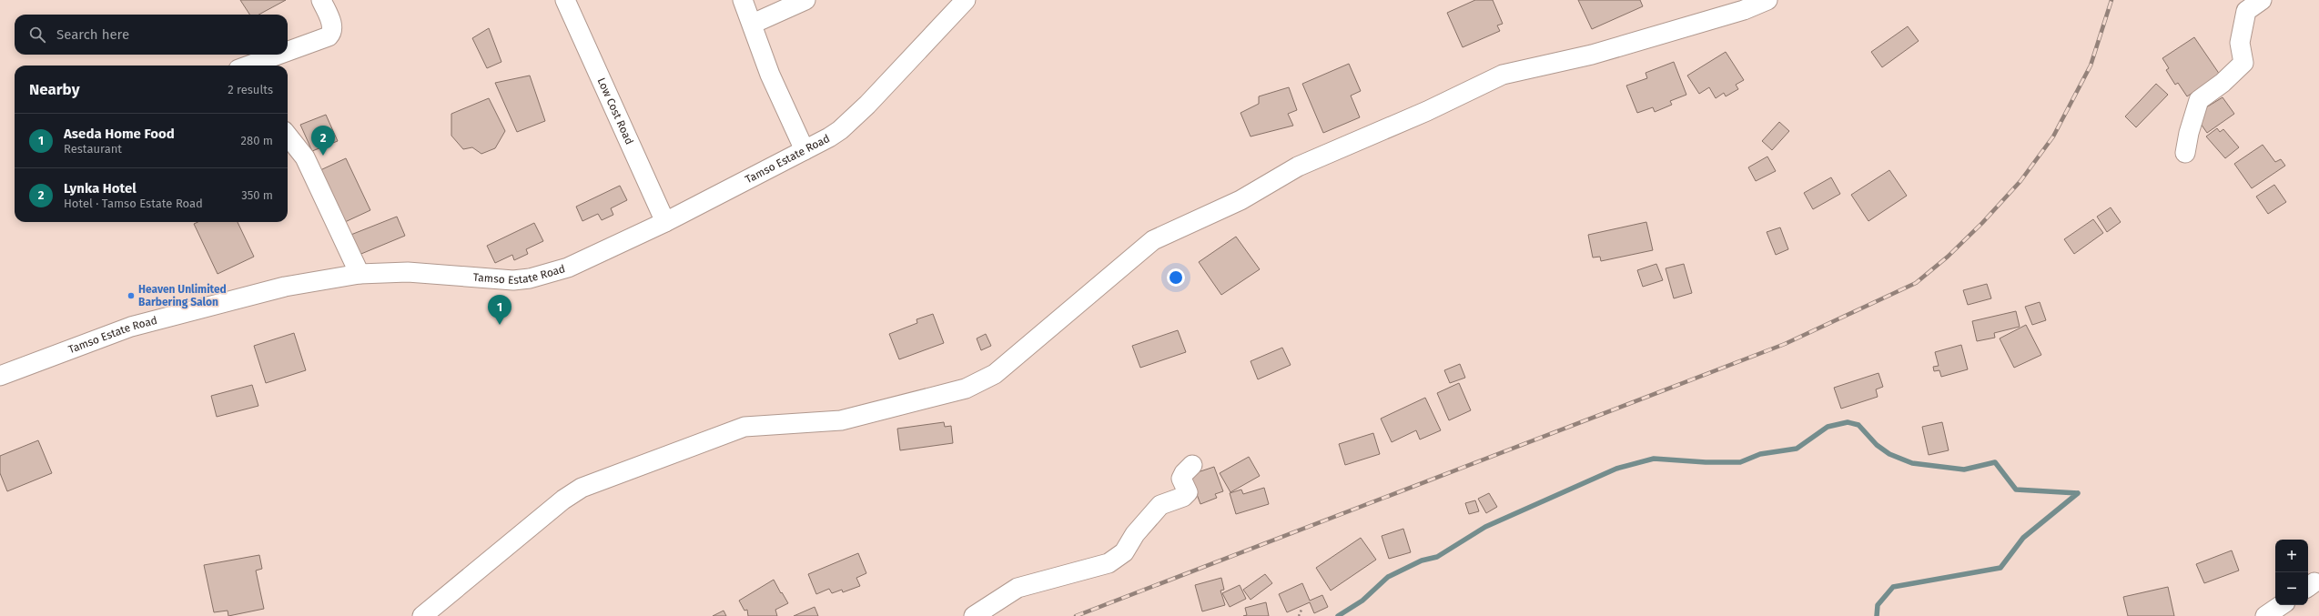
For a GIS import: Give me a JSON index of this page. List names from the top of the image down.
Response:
{
  "streets": {
    "street": ["Low Cost Road", "Tamso Estate Road"]
  },
  "crossings": [
    ["Low Cost Road", "Tamso Estate Road"]
  ],
  "places": ["Heaven Unlimited Barbering Salon"],
  "page": {
    "search": "Search here",
    "heading": ["Nearby", "2 results"],
    "list": [
      {
        "mark": "1",
        "name": "Aseda Home Food",
        "note": "Restaurant",
        "value": "280 m"
      },
      {
        "mark": "2",
        "name": "Lynka Hotel",
        "note": "Hotel · Tamso Estate Road",
        "value": "350 m"
      }
    ],
    "pins": ["2", "1"],
    "map_buttons": ["+", "−"]
  }
}
